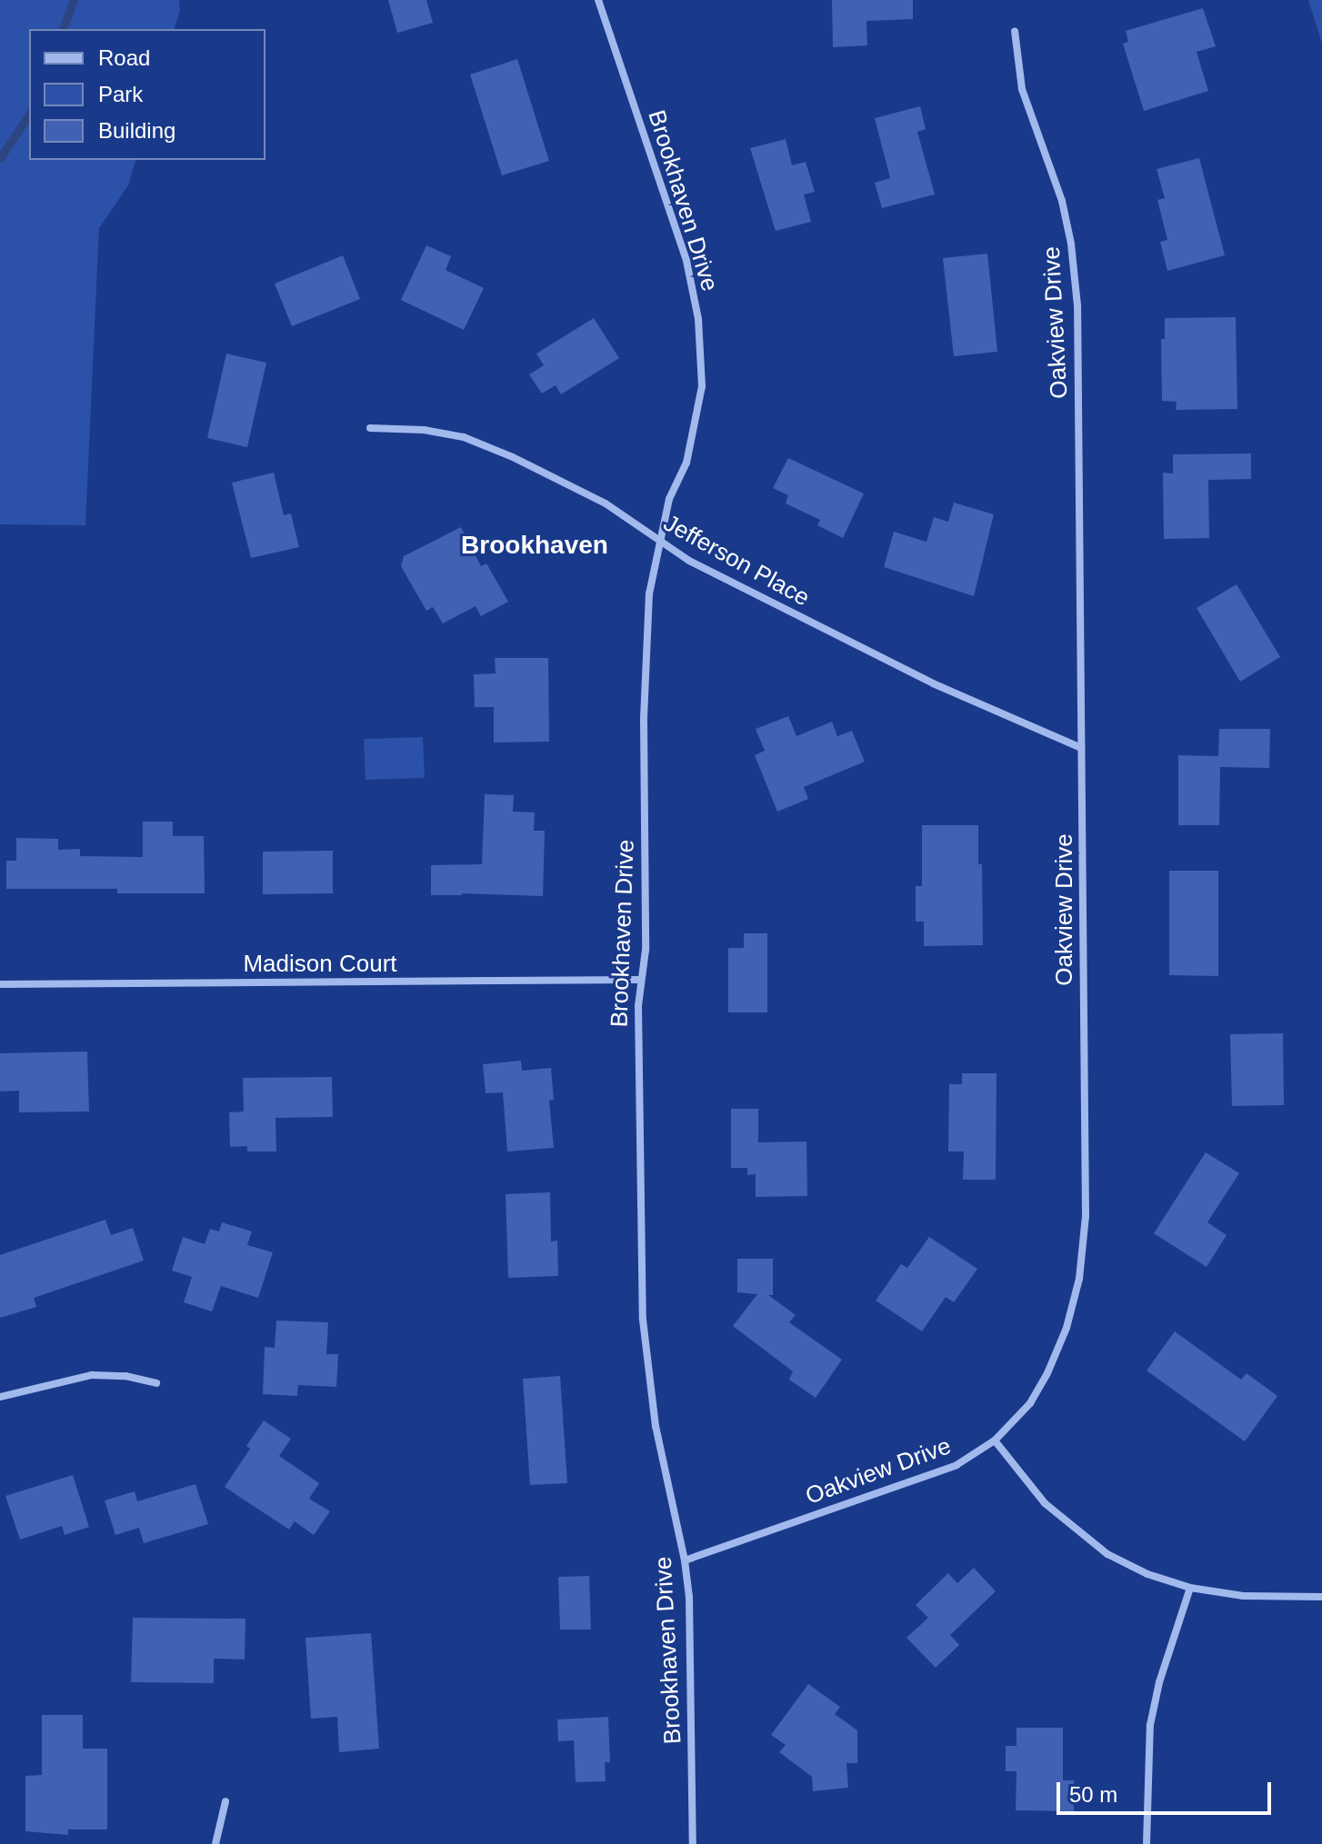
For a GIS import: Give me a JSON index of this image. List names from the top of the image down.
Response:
{
  "streets": {
    "street": [
      "Brookhaven Drive",
      "Oakview Drive",
      "Jefferson Place",
      "Madison Court"
    ]
  },
  "crossings": [
    ["Brookhaven Drive", "Oakview Drive"],
    ["Brookhaven Drive", "Jefferson Place"],
    ["Brookhaven Drive", "Madison Court"],
    ["Oakview Drive", "Jefferson Place"]
  ],
  "districts": ["Brookhaven"],
  "legend": ["Road", "Park", "Building"],
  "scale_bar": "50 m"
}
